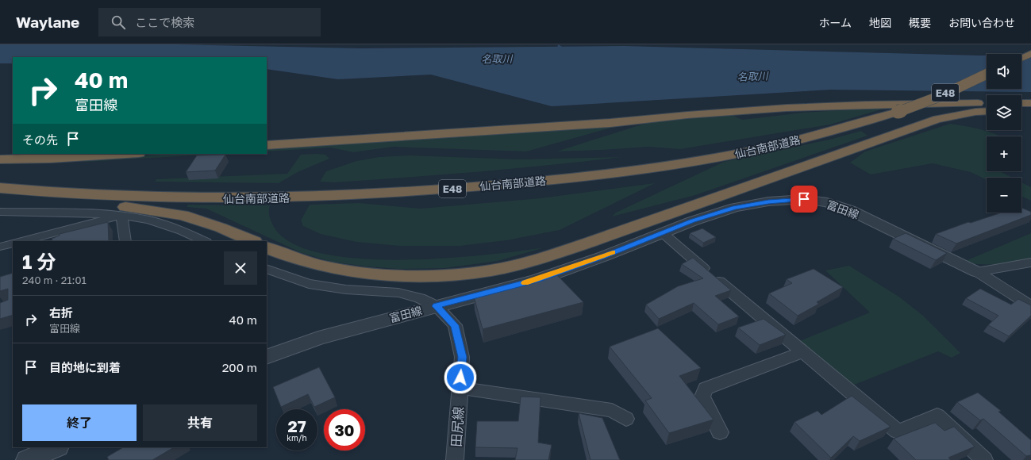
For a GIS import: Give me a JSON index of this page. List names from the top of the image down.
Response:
{
  "streets": {
    "highway": ["E48", "仙台南部道路"],
    "street": ["富田線", "田尻線"]
  },
  "crossings": [
    ["富田線", "田尻線"]
  ],
  "water": ["名取川"],
  "page": {
    "header": "Waylane",
    "search": "ここで検索",
    "nav": [
      "ホーム",
      "地図",
      "概要",
      "お問い合わせ"
    ],
    "map_buttons": ["+", "−"],
    "turn": ["40 m", "富田線"],
    "then": "その先",
    "heading": ["1 分", "240 m · 21:01"],
    "list": [
      {
        "name": "右折",
        "note": "富田線",
        "value": "40 m"
      },
      {
        "name": "目的地に到着",
        "value": "200 m"
      }
    ],
    "buttons": ["終了", "共有"],
    "speed": "27 km/h",
    "limit": "30"
  }
}
